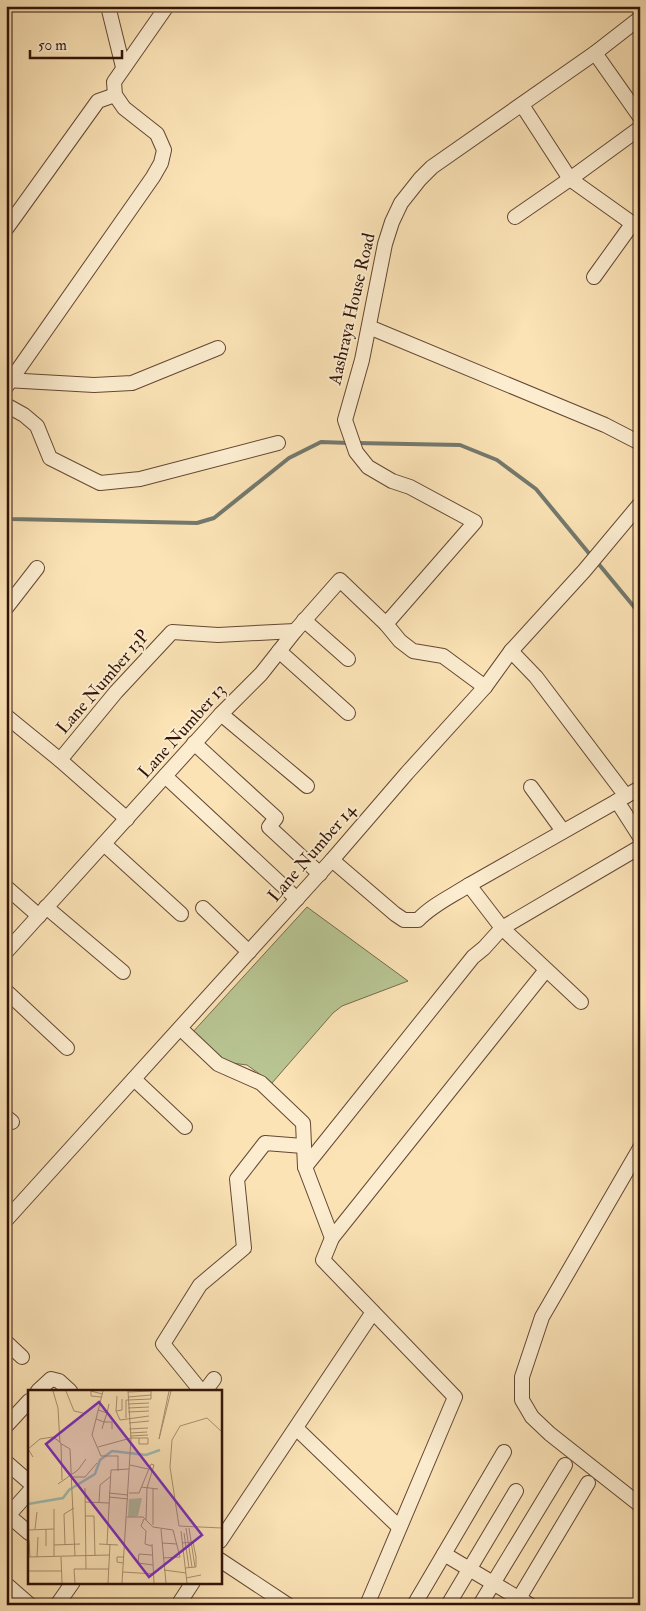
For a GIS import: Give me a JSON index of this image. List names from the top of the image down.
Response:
{
  "streets": {
    "street": [
      "Aashraya House Road",
      "Lane Number 13P",
      "Lane Number 13",
      "Lane Number 14"
    ]
  },
  "crossings": [
    ["Aashraya House Road", "Lane Number 13"],
    ["Lane Number 13P", "Lane Number 13"]
  ],
  "scale_bar": "50 m"
}
